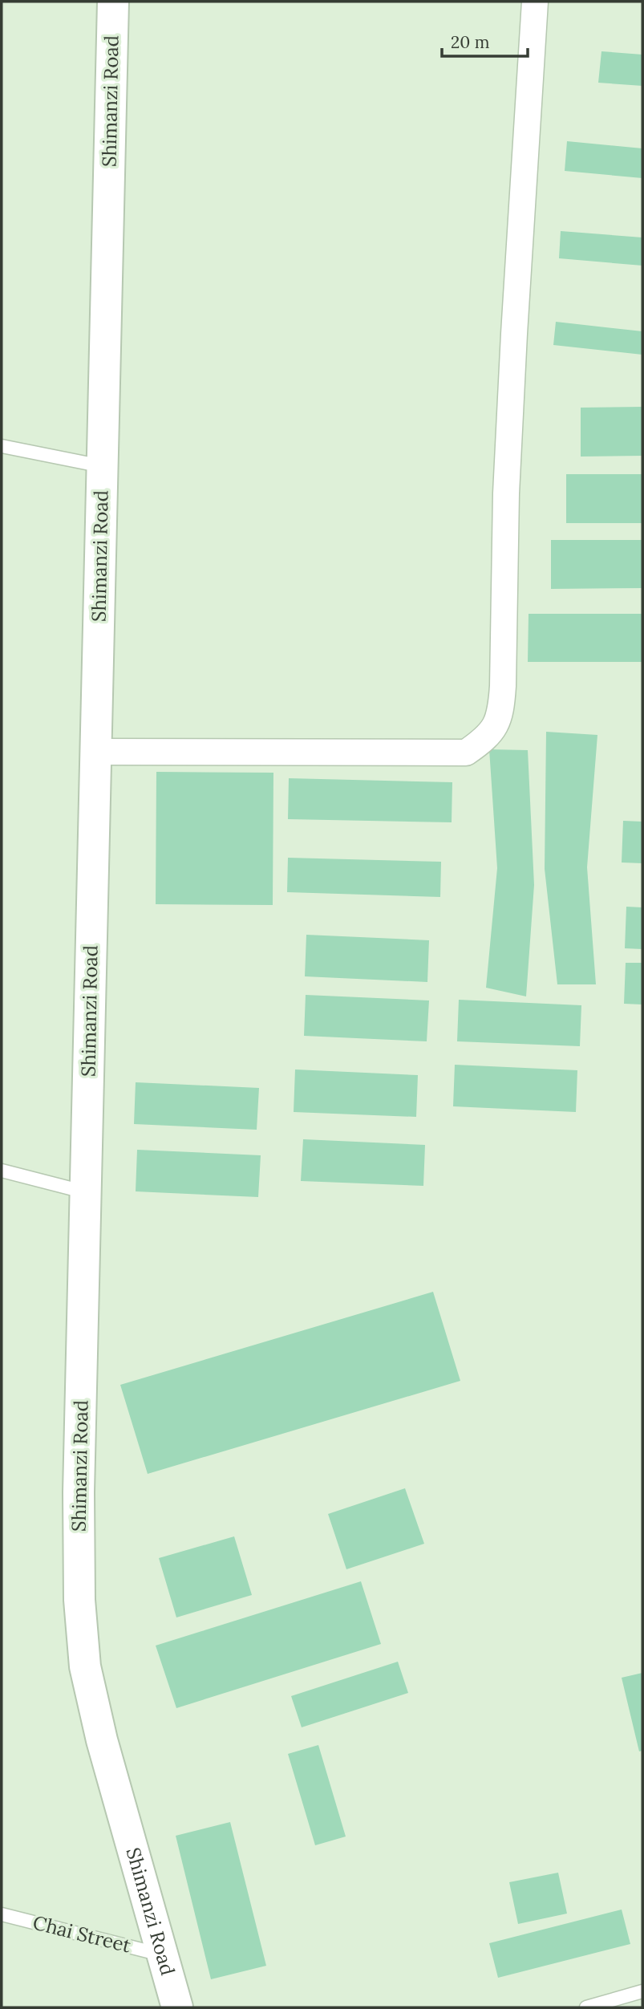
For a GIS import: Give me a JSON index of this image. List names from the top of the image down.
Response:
{
  "streets": {
    "main road": ["Shimanzi Road"],
    "lane": ["Chai Street"]
  },
  "crossings": [
    ["Shimanzi Road", "Chai Street"]
  ],
  "scale_bar": "20 m"
}
